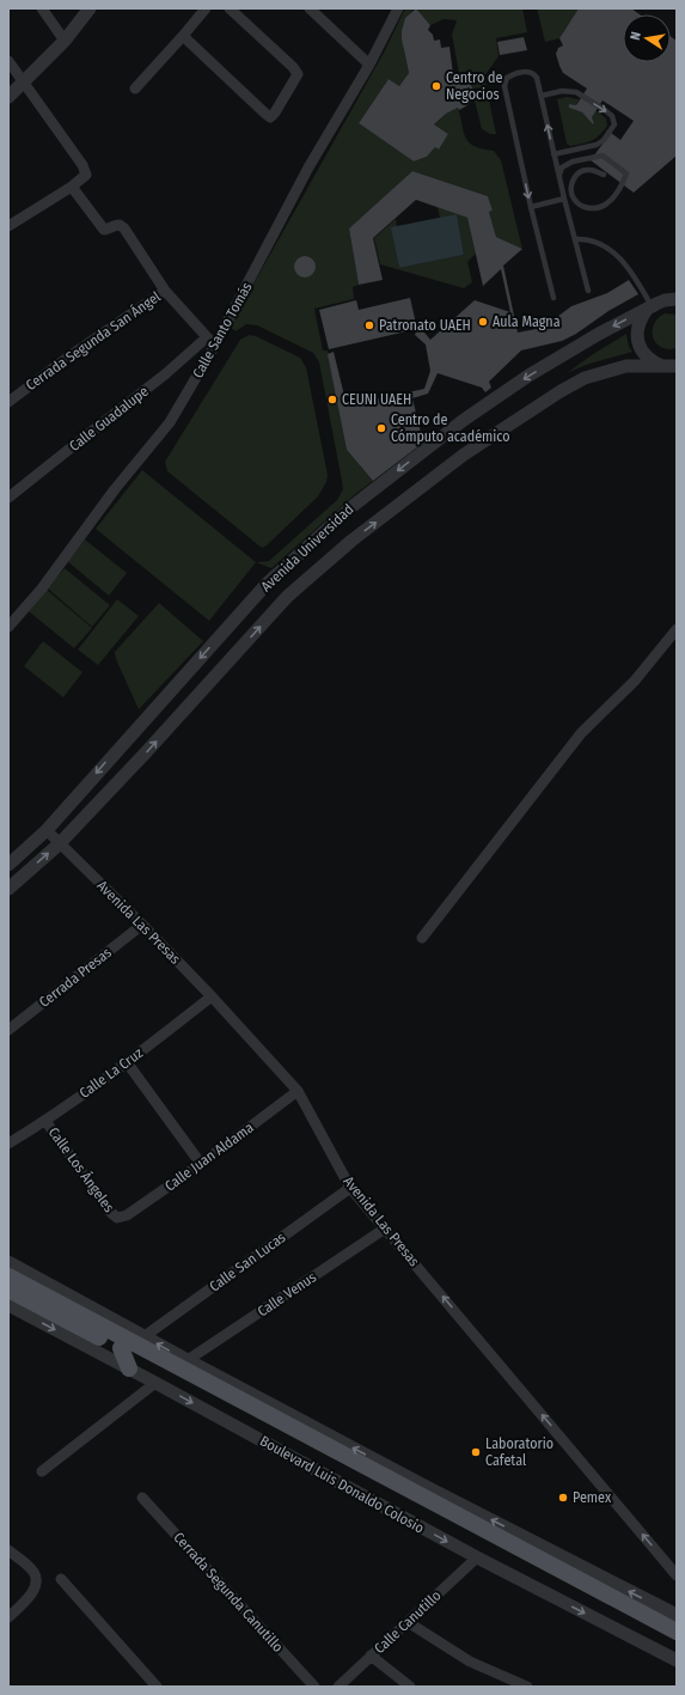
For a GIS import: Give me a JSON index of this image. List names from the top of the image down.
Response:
{
  "streets": {
    "street": [
      "Calle Santo Tomás",
      "Cerrada Segunda San Ángel",
      "Calle Guadalupe",
      "Avenida Universidad",
      "Avenida Las Presas",
      "Cerrada Presas",
      "Calle La Cruz",
      "Calle Juan Aldama",
      "Calle Los Ángeles",
      "Calle San Lucas",
      "Calle Venus",
      "Boulevard Luis Donaldo Colosio",
      "Cerrada Segunda Canutillo",
      "Calle Canutillo"
    ]
  },
  "crossings": [
    ["Calle Santo Tomás", "Cerrada Segunda San Ángel"],
    ["Cerrada Segunda San Ángel", "Calle Guadalupe"],
    ["Avenida Universidad", "Avenida Las Presas"],
    ["Avenida Las Presas", "Cerrada Presas"],
    ["Avenida Las Presas", "Calle La Cruz"],
    ["Avenida Las Presas", "Calle Juan Aldama"],
    ["Avenida Las Presas", "Calle San Lucas"],
    ["Avenida Las Presas", "Calle Venus"],
    ["Calle La Cruz", "Calle Los Ángeles"],
    ["Calle Juan Aldama", "Calle Los Ángeles"],
    ["Boulevard Luis Donaldo Colosio", "Calle Canutillo"]
  ],
  "places": [
    "Centro de Negocios",
    "Aula Magna",
    "Patronato UAEH",
    "CEUNI UAEH",
    "Centro de Cómputo académico",
    "Laboratorio Cafetal",
    "Pemex"
  ],
  "north": "left"
}
